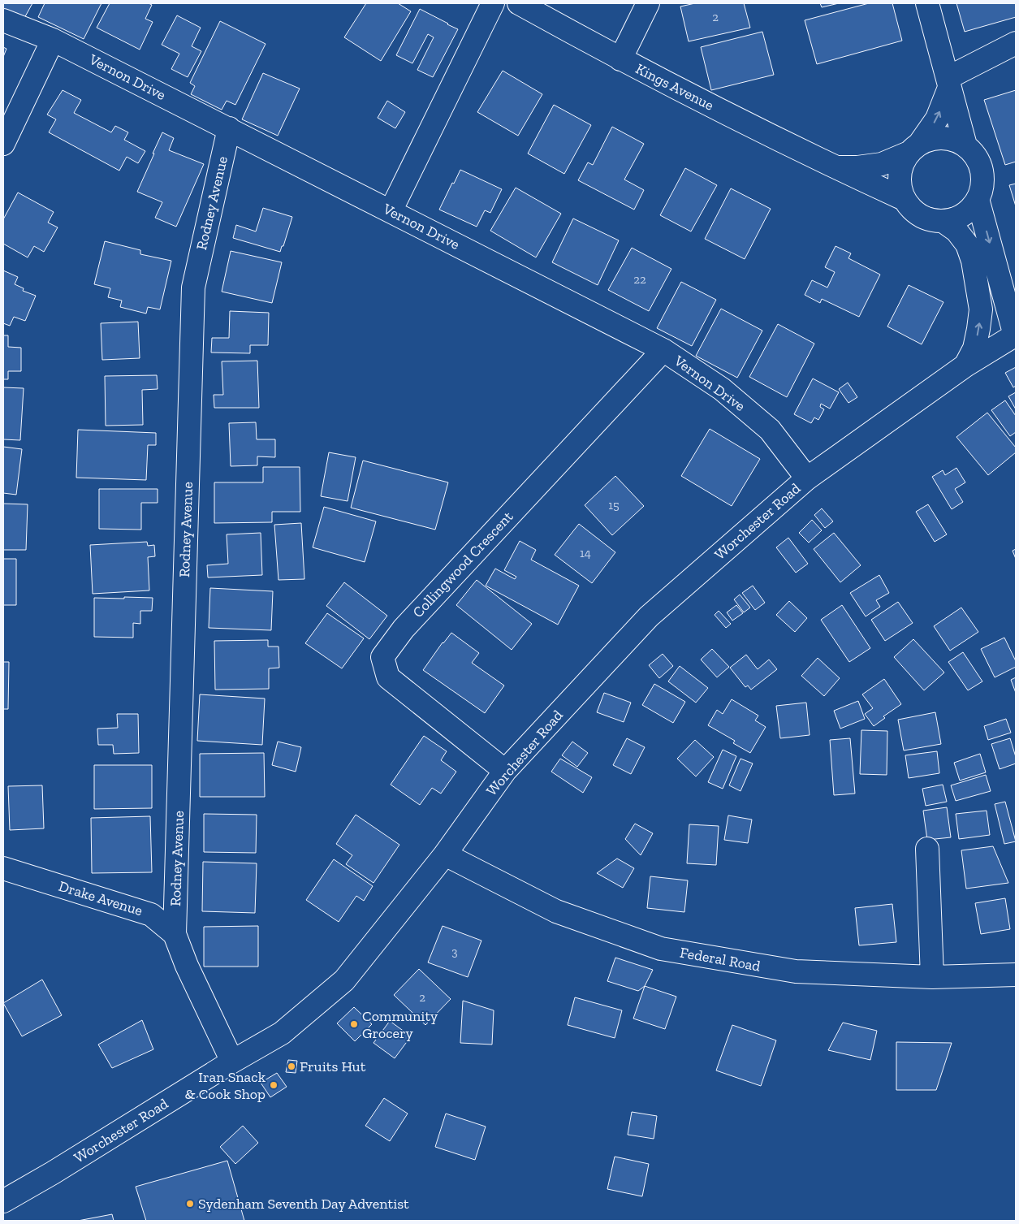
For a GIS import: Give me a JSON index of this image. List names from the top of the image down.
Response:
{
  "streets": {
    "street": [
      "Vernon Drive",
      "Kings Avenue",
      "Rodney Avenue",
      "Worchester Road",
      "Collingwood Crescent",
      "Drake Avenue",
      "Federal Road"
    ]
  },
  "crossings": [
    ["Vernon Drive", "Rodney Avenue"],
    ["Vernon Drive", "Worchester Road"],
    ["Vernon Drive", "Collingwood Crescent"],
    ["Rodney Avenue", "Drake Avenue"],
    ["Worchester Road", "Collingwood Crescent"],
    ["Worchester Road", "Drake Avenue"],
    ["Worchester Road", "Federal Road"]
  ],
  "places": [
    "Community Grocery",
    "Fruits Hut",
    "Iran Snack & Cook Shop",
    "Sydenham Seventh Day Adventist"
  ],
  "house_numbers": [
    "2",
    "22",
    "15",
    "14",
    "3",
    "2"
  ]
}
